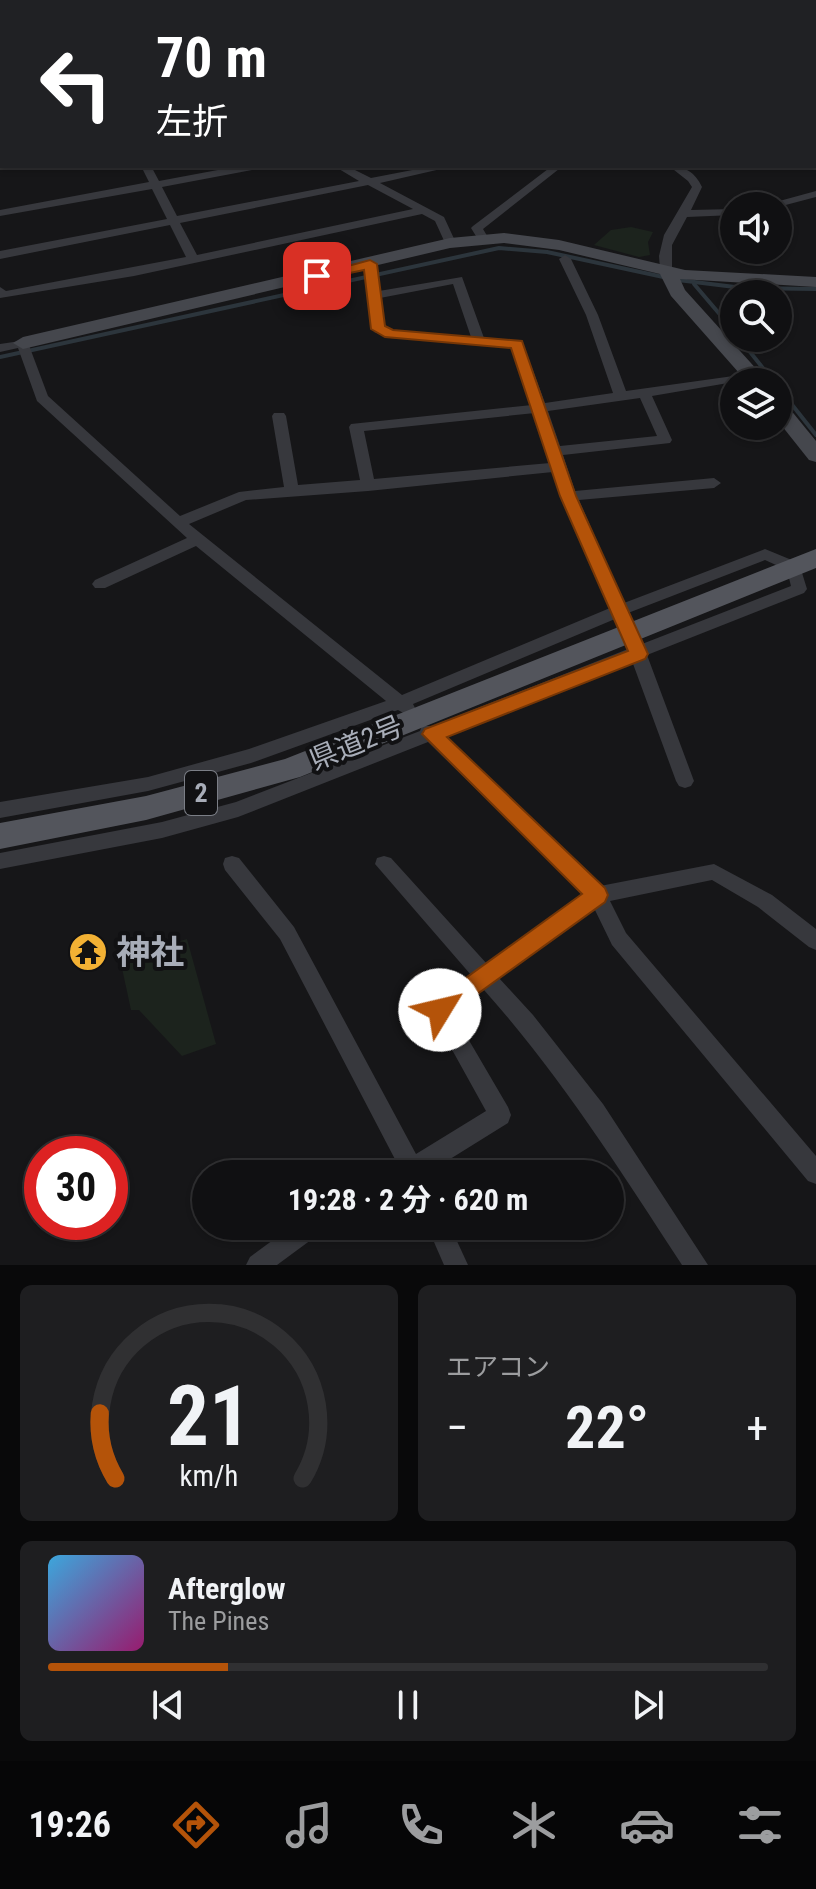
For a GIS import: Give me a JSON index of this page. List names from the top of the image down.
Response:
{
  "streets": {
    "main road": ["県道2号", "2"]
  },
  "places": {
    "temple": ["神社"]
  },
  "page": {
    "turn": ["70 m", "左折"],
    "limit": "30",
    "trip": "19:28 · 2 分 · 620 m",
    "tile": "エアコン",
    "heat": ["−", "22°", "+"],
    "song": ["Afterglow", "The Pines"],
    "tabs": "19:26",
    "gauge": ["21", "km/h"]
  }
}
